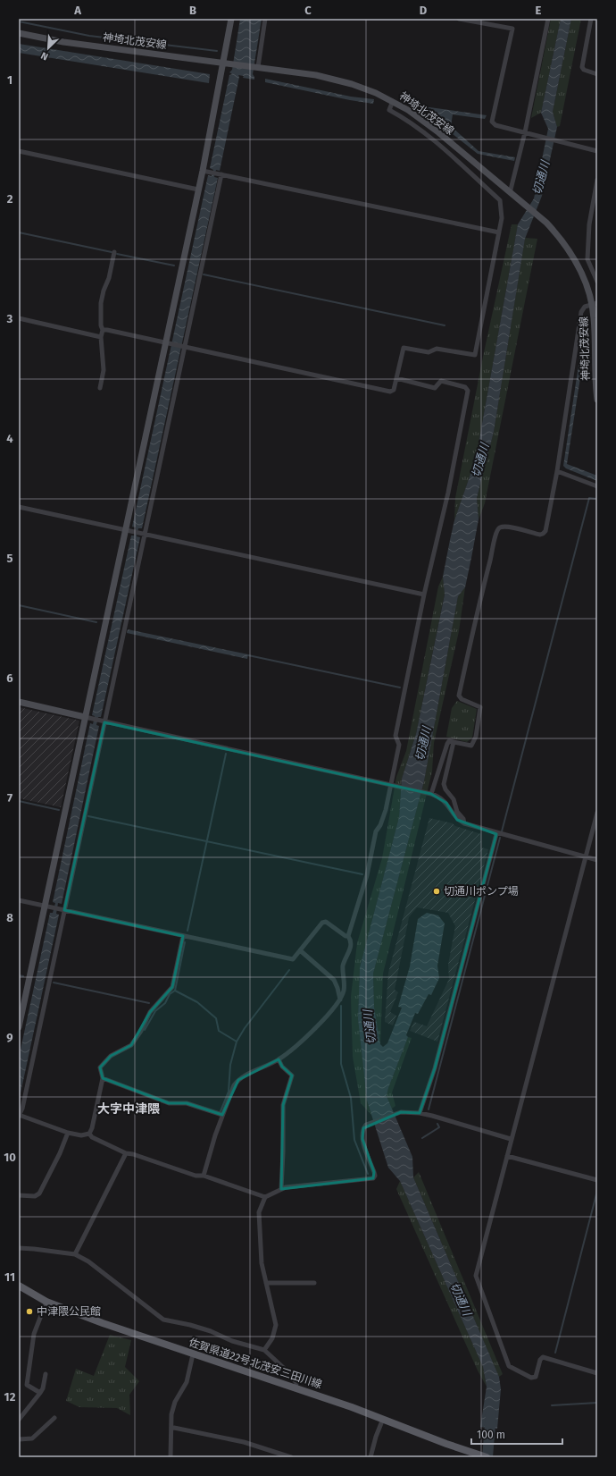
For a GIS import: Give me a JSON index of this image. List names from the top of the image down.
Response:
{
  "streets": {
    "main road": ["佐賀県道22号北茂安三田川線"],
    "street": ["神埼北茂安線"]
  },
  "districts": ["大字中津隈"],
  "water": ["切通川"],
  "places": ["切通川ポンプ場", "中津隈公民館"],
  "scale_bar": "100 m",
  "north": "bottom left",
  "grid": {
    "columns": [
      "A",
      "B",
      "C",
      "D",
      "E"
    ],
    "rows": [
      "1",
      "2",
      "3",
      "4",
      "5",
      "6",
      "7",
      "8",
      "9",
      "10",
      "11",
      "12"
    ]
  }
}
